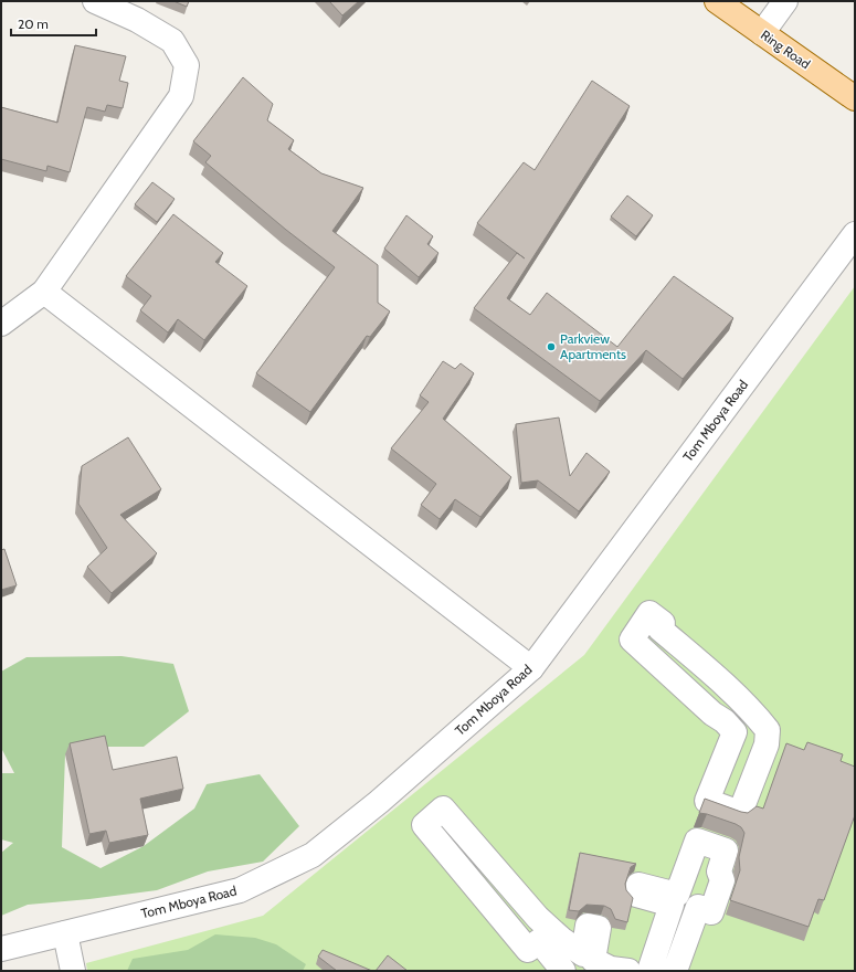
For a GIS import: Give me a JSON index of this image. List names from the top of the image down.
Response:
{
  "streets": {
    "main road": ["Ring Road"],
    "street": ["Tom Mboya Road"]
  },
  "places": ["Parkview Apartments"],
  "scale_bar": "20 m"
}
